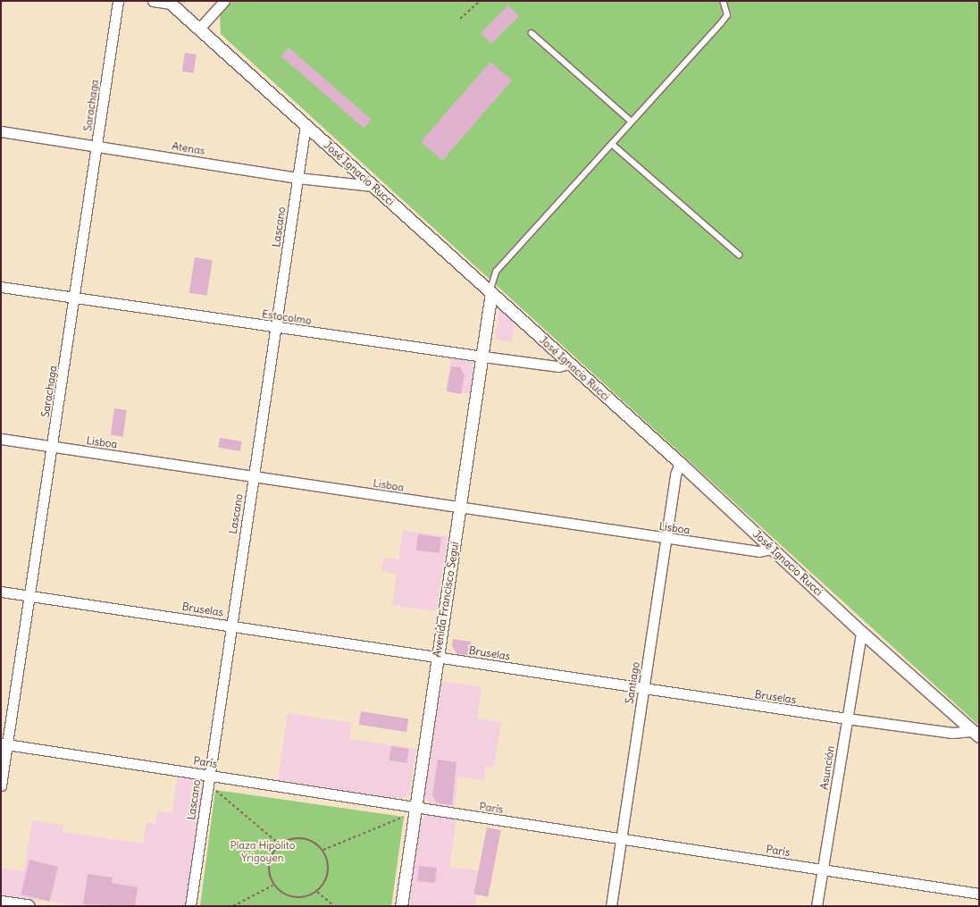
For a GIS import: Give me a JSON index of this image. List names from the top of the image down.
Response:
{
  "streets": {
    "street": [
      "Sarachaga",
      "Atenas",
      "José Ignacio Rucci",
      "Lascano",
      "Estocolmo",
      "Lisboa",
      "Avenida Francisco Segui",
      "Bruselas",
      "Santiago",
      "París",
      "Asunción"
    ]
  },
  "crossings": [
    ["Sarachaga", "Atenas"],
    ["Sarachaga", "Estocolmo"],
    ["Sarachaga", "Lisboa"],
    ["Sarachaga", "Bruselas"],
    ["Sarachaga", "París"],
    ["Atenas", "José Ignacio Rucci"],
    ["Atenas", "Lascano"],
    ["José Ignacio Rucci", "Lascano"],
    ["José Ignacio Rucci", "Estocolmo"],
    ["José Ignacio Rucci", "Lisboa"],
    ["José Ignacio Rucci", "Avenida Francisco Segui"],
    ["José Ignacio Rucci", "Bruselas"],
    ["José Ignacio Rucci", "Santiago"],
    ["José Ignacio Rucci", "Asunción"],
    ["Lascano", "Estocolmo"],
    ["Lascano", "Lisboa"],
    ["Lascano", "Bruselas"],
    ["Lascano", "París"],
    ["Estocolmo", "Avenida Francisco Segui"],
    ["Lisboa", "Avenida Francisco Segui"],
    ["Lisboa", "Santiago"],
    ["Avenida Francisco Segui", "Bruselas"],
    ["Avenida Francisco Segui", "París"],
    ["Bruselas", "Santiago"],
    ["Bruselas", "Asunción"],
    ["Santiago", "París"],
    ["París", "Asunción"]
  ],
  "parks": ["Plaza Hipólito Yrigoyen"]
}
